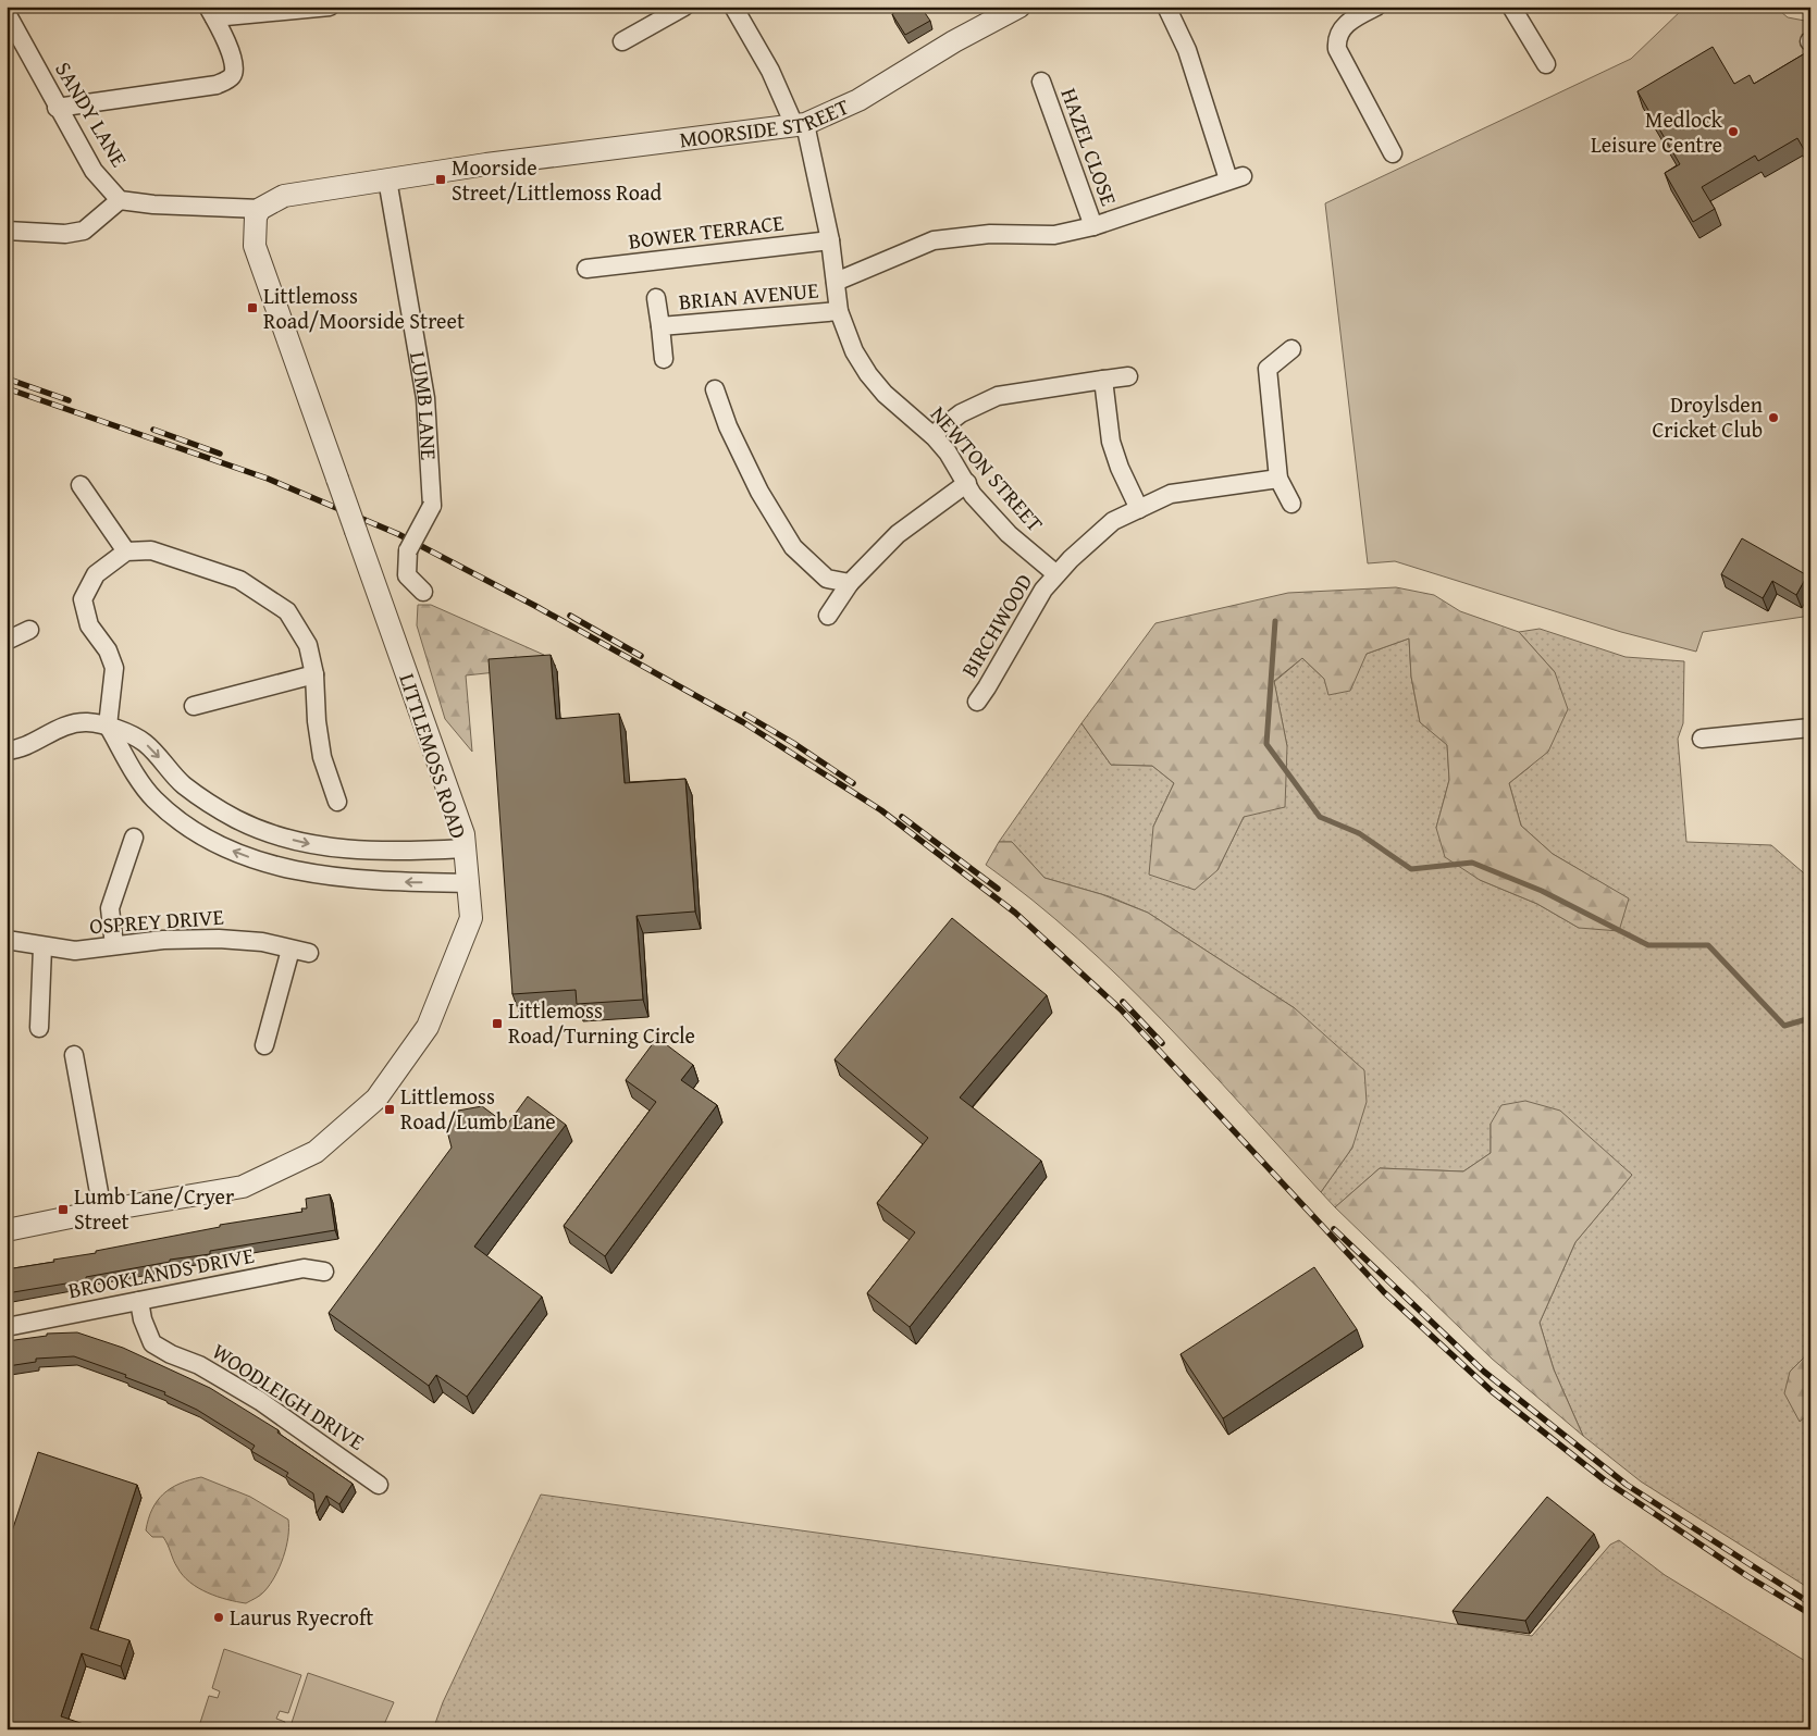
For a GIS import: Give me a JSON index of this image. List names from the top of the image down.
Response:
{
  "streets": {
    "street": [
      "SANDY LANE",
      "MOORSIDE STREET",
      "HAZEL CLOSE",
      "BOWER TERRACE",
      "BRIAN AVENUE",
      "LUMB LANE",
      "NEWTON STREET",
      "BIRCHWOOD",
      "LITTLEMOSS ROAD",
      "OSPREY DRIVE",
      "BROOKLANDS DRIVE",
      "WOODLEIGH DRIVE"
    ]
  },
  "crossings": [
    ["SANDY LANE", "MOORSIDE STREET"],
    ["SANDY LANE", "LITTLEMOSS ROAD"],
    ["MOORSIDE STREET", "LUMB LANE"],
    ["MOORSIDE STREET", "NEWTON STREET"],
    ["MOORSIDE STREET", "LITTLEMOSS ROAD"],
    ["BOWER TERRACE", "NEWTON STREET"],
    ["BRIAN AVENUE", "NEWTON STREET"],
    ["NEWTON STREET", "BIRCHWOOD"],
    ["BROOKLANDS DRIVE", "WOODLEIGH DRIVE"]
  ],
  "places": {
    "other": ["Medlock Leisure Centre", "Droylsden Cricket Club", "Laurus Ryecroft"],
    "transit": [
      "Moorside Street/Littlemoss Road",
      "Littlemoss Road/Moorside Street",
      "Littlemoss Road/Turning Circle",
      "Littlemoss Road/Lumb Lane",
      "Lumb Lane/Cryer Street"
    ]
  }
}
